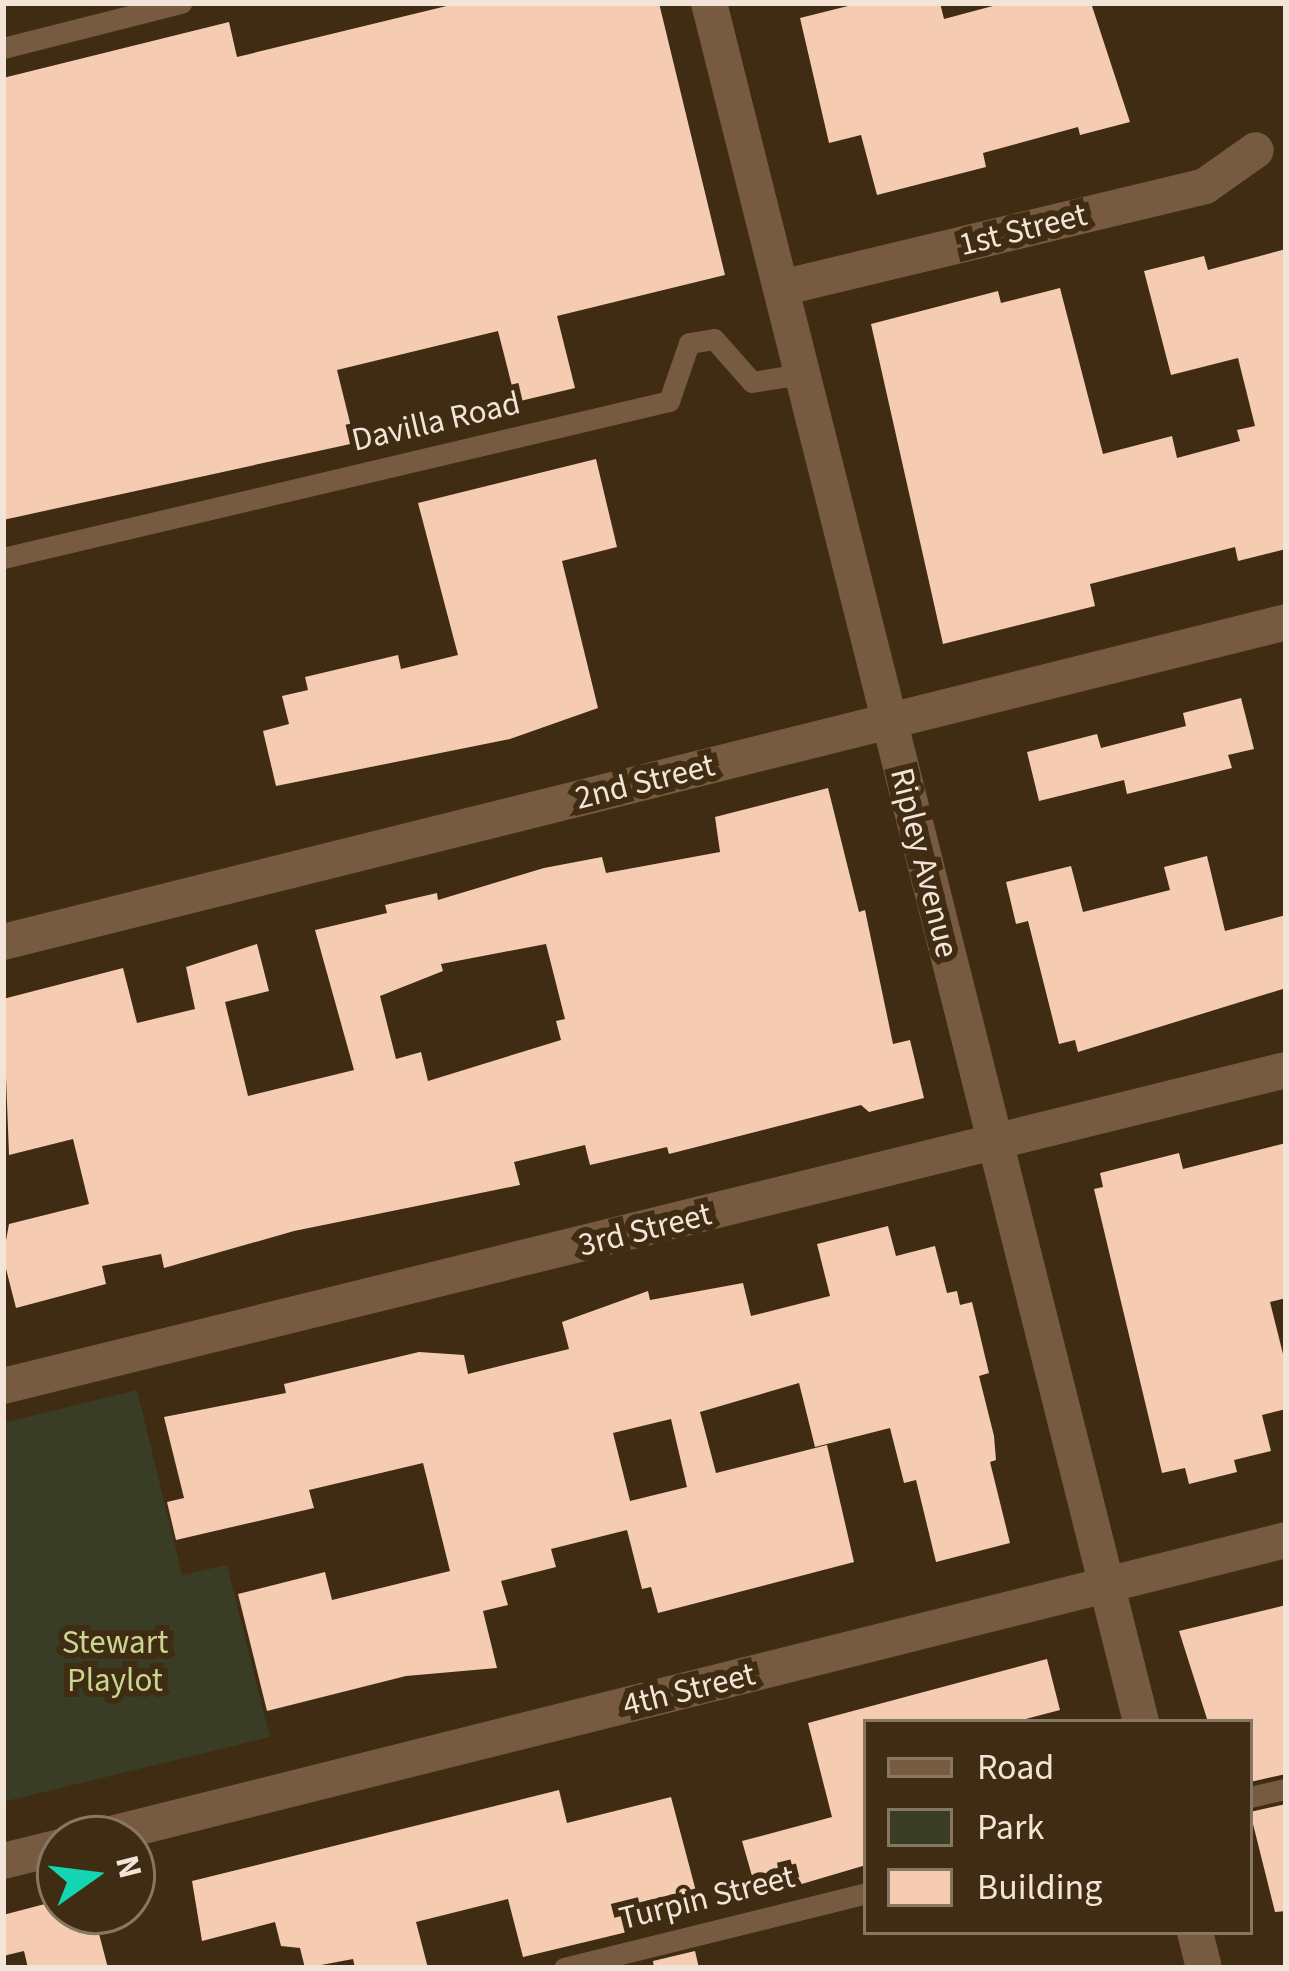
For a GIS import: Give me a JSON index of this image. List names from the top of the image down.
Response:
{
  "streets": {
    "street": [
      "1st Street",
      "2nd Street",
      "Ripley Avenue",
      "3rd Street",
      "4th Street"
    ],
    "lane": ["Davilla Road", "Turpin Street"]
  },
  "crossings": [
    ["1st Street", "Ripley Avenue"],
    ["Davilla Road", "Ripley Avenue"],
    ["2nd Street", "Ripley Avenue"],
    ["Ripley Avenue", "3rd Street"],
    ["Ripley Avenue", "4th Street"]
  ],
  "parks": ["Stewart Playlot"],
  "legend": ["Road", "Park", "Building"],
  "north": "right"
}
